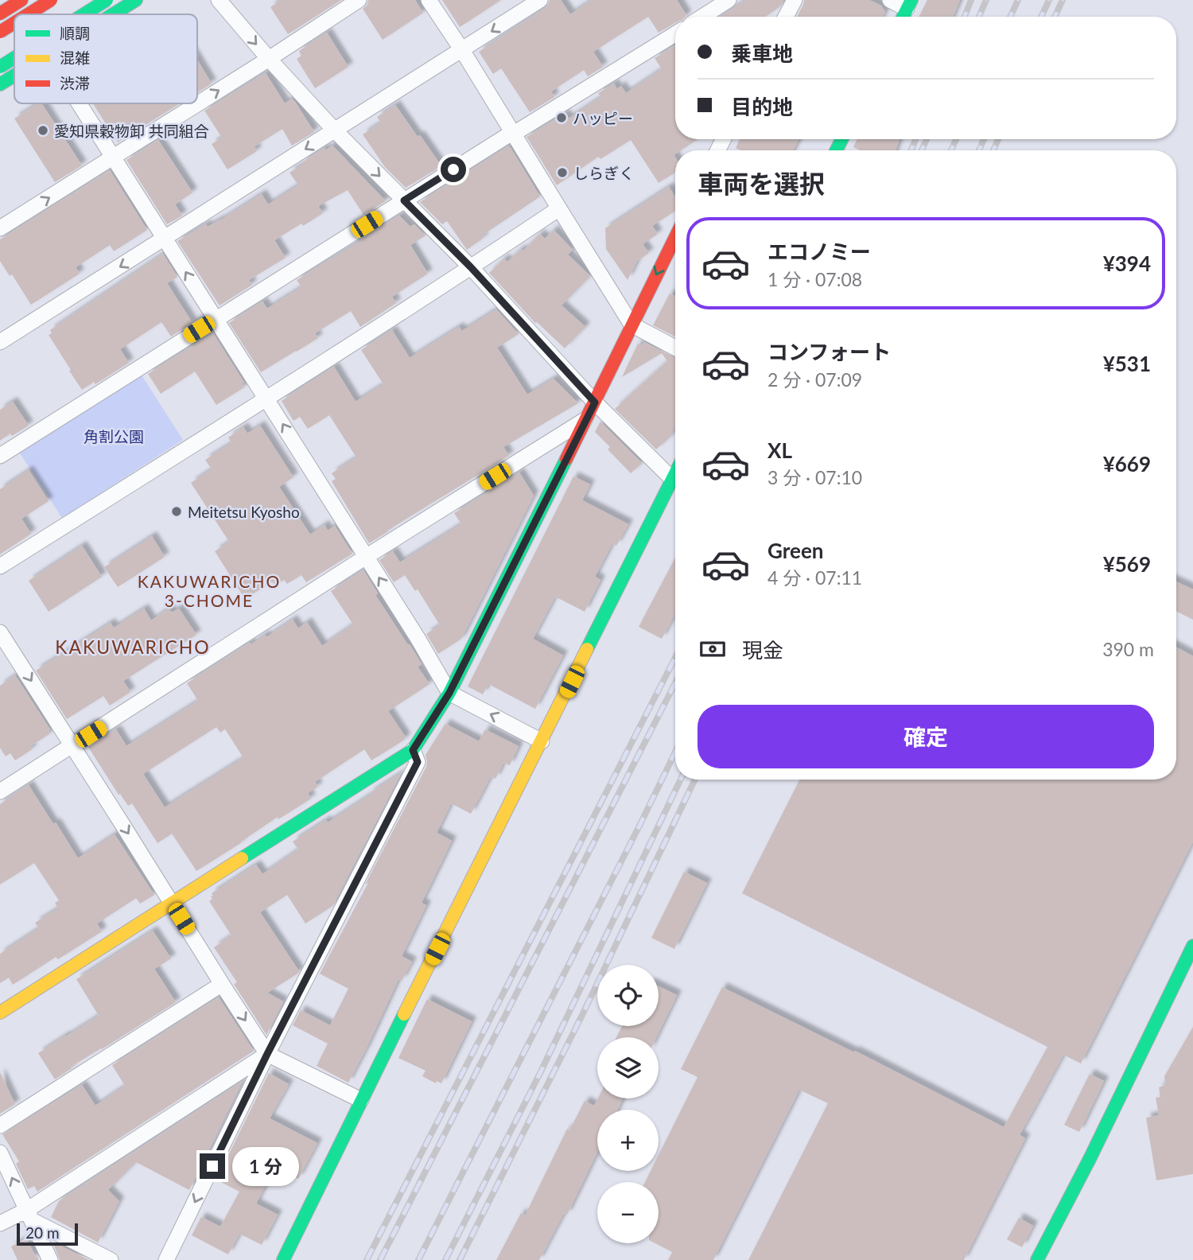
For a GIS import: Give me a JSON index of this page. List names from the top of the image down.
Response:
{
  "districts": ["KAKUWARICHO 3-CHOME", "KAKUWARICHO"],
  "parks": ["角割公園"],
  "places": [
    "ハッピー",
    "愛知県穀物卸 共同組合",
    "しらぎく",
    "Meitetsu Kyosho"
  ],
  "legend": ["順調", "混雑", "渋滞"],
  "scale_bar": "20 m",
  "page": {
    "banner": ["乗車地", "目的地"],
    "heading": "車両を選択",
    "list": [
      {
        "name": "エコノミー",
        "note": "1 分 · 07:08",
        "value": "¥394"
      },
      {
        "name": "コンフォート",
        "note": "2 分 · 07:09",
        "value": "¥531"
      },
      {
        "name": "XL",
        "note": "3 分 · 07:10",
        "value": "¥669"
      },
      {
        "name": "Green",
        "note": "4 分 · 07:11",
        "value": "¥569"
      }
    ],
    "pay": ["現金", "390 m"],
    "buttons": "確定",
    "map_buttons": ["+", "−"],
    "bubble": "1 分",
    "scale": "20 m"
  }
}
